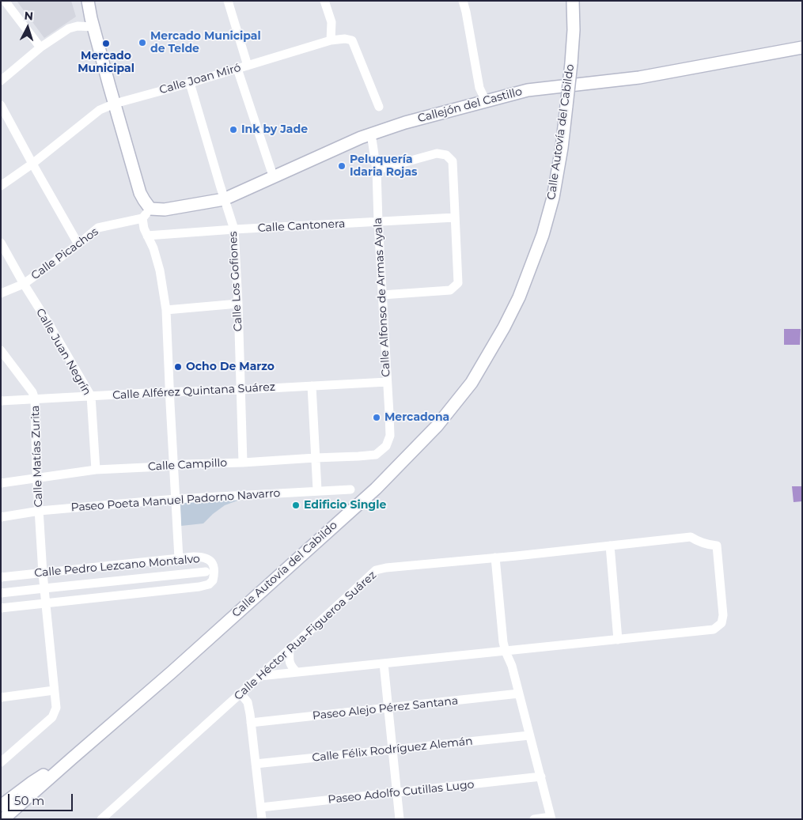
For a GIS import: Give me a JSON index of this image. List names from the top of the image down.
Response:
{
  "streets": {
    "main road": ["Callejón del Castillo", "Calle Autovía del Cabildo"],
    "street": [
      "Calle Joan Miró",
      "Calle Cantonera",
      "Calle Picachos",
      "Calle Los Gofiones",
      "Calle Alfonso de Armas Ayala",
      "Calle Juan Negrín",
      "Calle Alférez Quintana Suárez",
      "Calle Matías Zurita",
      "Calle Campillo",
      "Paseo Poeta Manuel Padorno Navarro",
      "Calle Pedro Lezcano Montalvo",
      "Calle Héctor Rua-Figueroa Suárez",
      "Paseo Alejo Pérez Santana",
      "Calle Félix Rodríguez Alemán",
      "Paseo Adolfo Cutillas Lugo"
    ]
  },
  "crossings": [
    ["Calle Joan Miró", "Calle Los Gofiones"],
    ["Callejón del Castillo", "Calle Los Gofiones"],
    ["Callejón del Castillo", "Calle Alfonso de Armas Ayala"],
    ["Calle Cantonera", "Calle Los Gofiones"],
    ["Calle Cantonera", "Calle Alfonso de Armas Ayala"],
    ["Calle Picachos", "Calle Juan Negrín"],
    ["Calle Los Gofiones", "Calle Alférez Quintana Suárez"],
    ["Calle Los Gofiones", "Calle Campillo"],
    ["Calle Alfonso de Armas Ayala", "Calle Alférez Quintana Suárez"],
    ["Calle Alfonso de Armas Ayala", "Calle Campillo"],
    ["Calle Juan Negrín", "Calle Alférez Quintana Suárez"],
    ["Calle Juan Negrín", "Calle Campillo"],
    ["Calle Alférez Quintana Suárez", "Calle Matías Zurita"],
    ["Calle Matías Zurita", "Calle Campillo"],
    ["Calle Matías Zurita", "Paseo Poeta Manuel Padorno Navarro"],
    ["Calle Matías Zurita", "Calle Pedro Lezcano Montalvo"]
  ],
  "places": [
    "Mercado Municipal de Telde",
    "Mercado Municipal",
    "Ink by Jade",
    "Peluquería Idaria Rojas",
    "Ocho De Marzo",
    "Mercadona",
    "Edificio Single"
  ],
  "scale_bar": "50 m",
  "north": "top"
}
